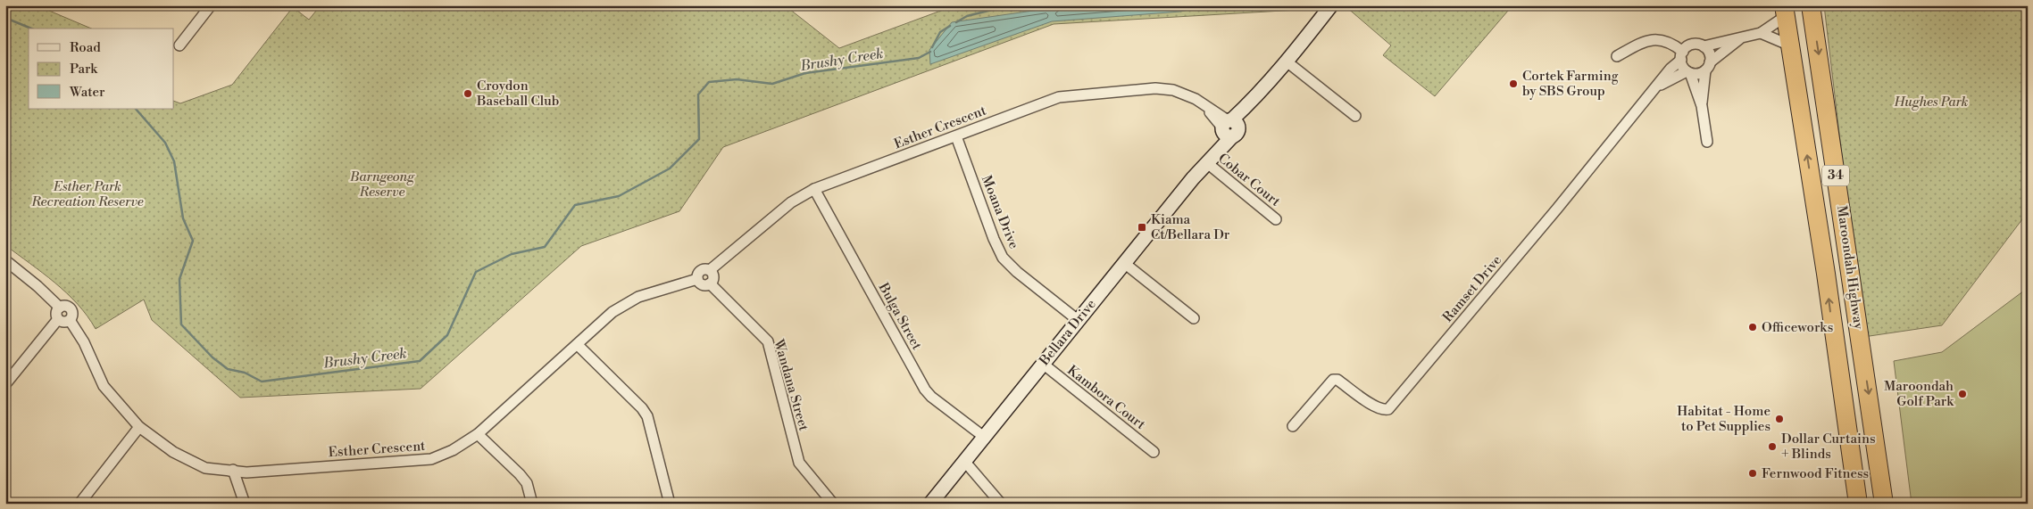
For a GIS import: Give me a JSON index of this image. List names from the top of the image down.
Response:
{
  "streets": {
    "highway": ["34", "Maroondah Highway"],
    "main road": ["Bellara Drive"],
    "street": [
      "Esther Crescent",
      "Cobar Court",
      "Moana Drive",
      "Ramset Drive",
      "Bulga Street",
      "Wandana Street",
      "Kambora Court"
    ]
  },
  "crossings": [
    ["Esther Crescent", "Moana Drive"],
    ["Esther Crescent", "Bulga Street"],
    ["Esther Crescent", "Bellara Drive"],
    ["Esther Crescent", "Wandana Street"],
    ["Cobar Court", "Bellara Drive"],
    ["Moana Drive", "Bellara Drive"],
    ["Bulga Street", "Bellara Drive"],
    ["Bellara Drive", "Kambora Court"]
  ],
  "water": ["Brushy Creek"],
  "parks": ["Hughes Park", "Barngeong Reserve", "Esther Park Recreation Reserve"],
  "places": {
    "other": [
      "Cortek Farming by SBS Group",
      "Croydon Baseball Club",
      "Officeworks",
      "Maroondah Golf Park",
      "Habitat - Home to Pet Supplies",
      "Dollar Curtains + Blinds",
      "Fernwood Fitness"
    ],
    "transit": ["Kiama Ct/Bellara Dr"]
  },
  "legend": ["Road", "Park", "Water"]
}
